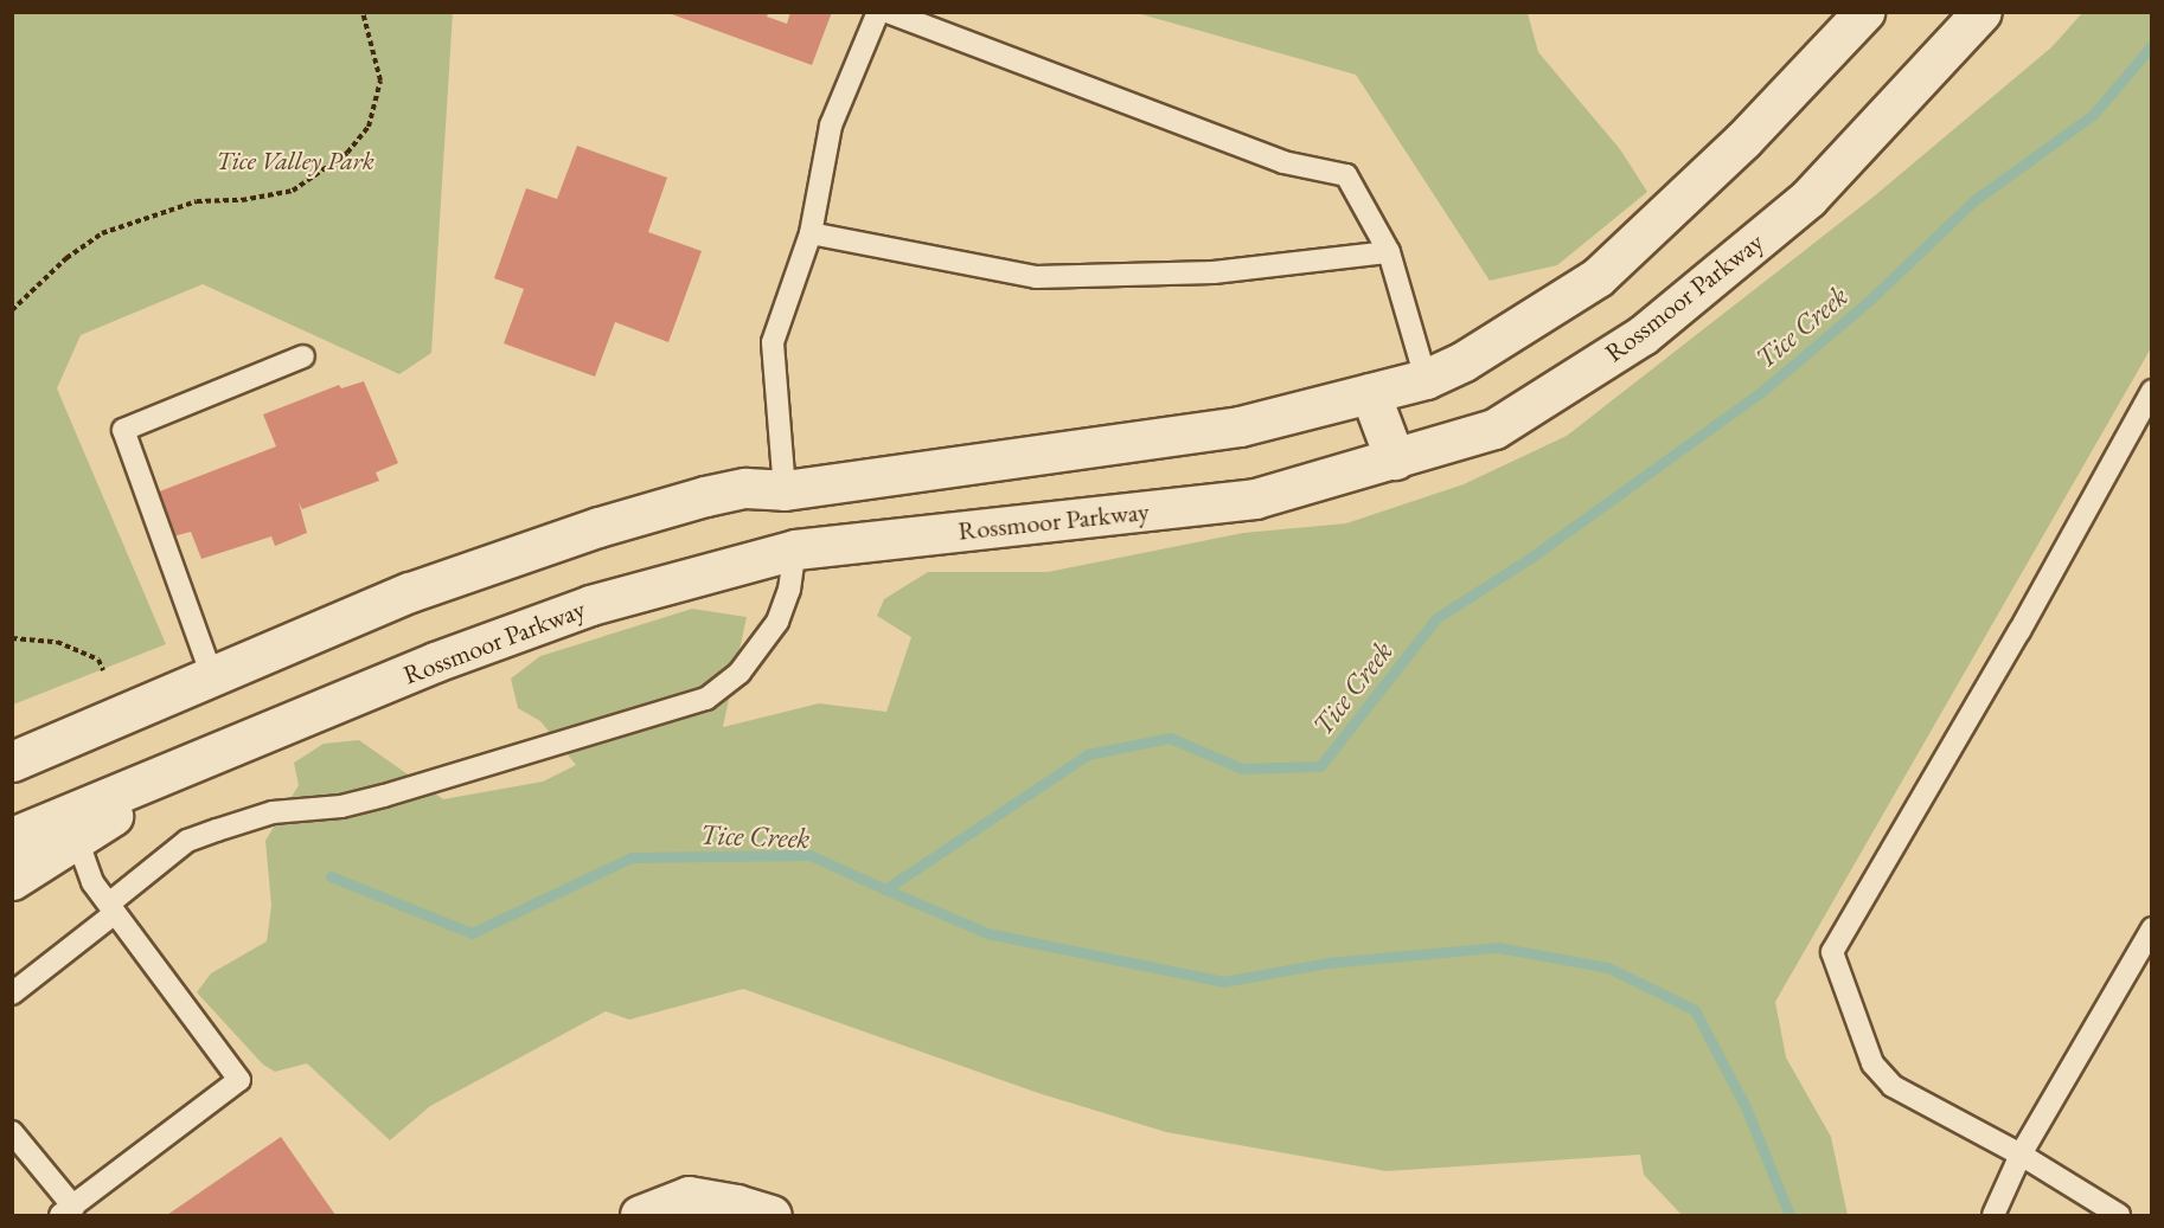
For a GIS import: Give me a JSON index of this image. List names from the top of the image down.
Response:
{
  "streets": {
    "street": ["Rossmoor Parkway"]
  },
  "water": ["Tice Creek"],
  "parks": ["Tice Valley Park"]
}
